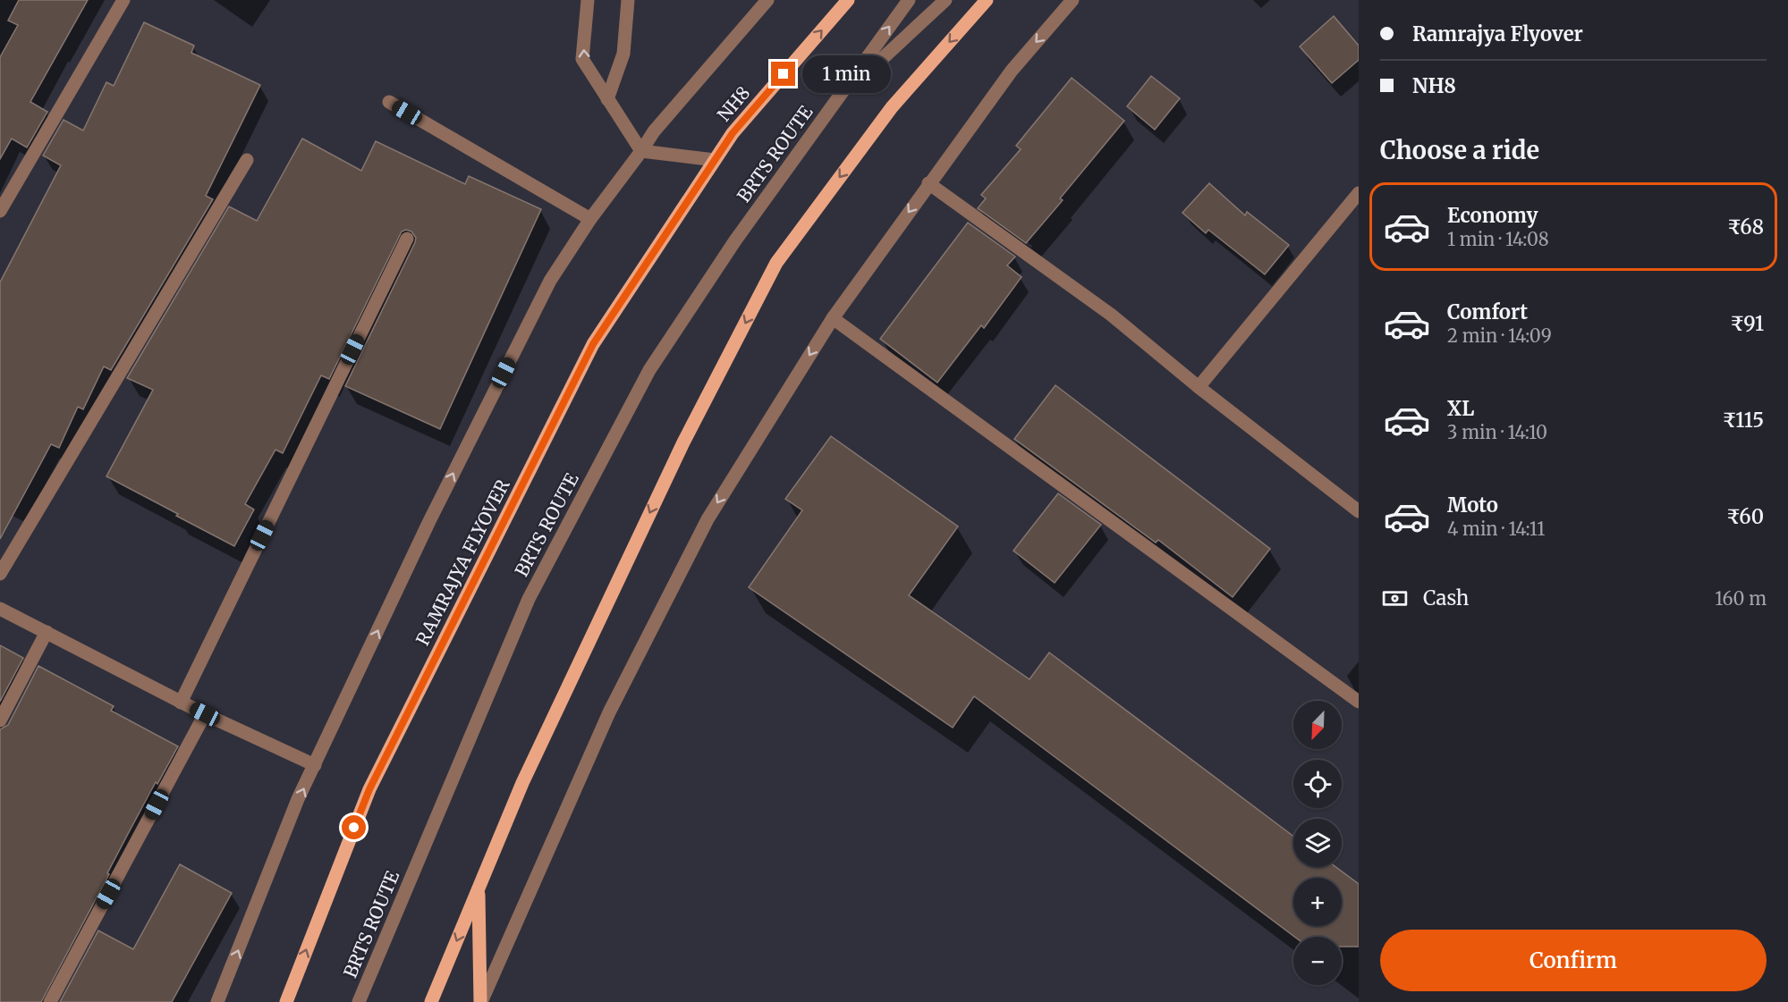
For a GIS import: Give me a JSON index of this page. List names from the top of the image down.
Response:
{
  "streets": {
    "main road": ["NH8", "RAMRAJYA FLYOVER"],
    "street": ["BRTS ROUTE"]
  },
  "crossings": [
    ["NH8", "RAMRAJYA FLYOVER"]
  ],
  "one_way": ["RAMRAJYA FLYOVER"],
  "north": "bottom left",
  "page": {
    "banner": ["Ramrajya Flyover", "NH8"],
    "bubble": "1 min",
    "heading": "Choose a ride",
    "list": [
      {
        "name": "Economy",
        "note": "1 min · 14:08",
        "value": "₹68"
      },
      {
        "name": "Comfort",
        "note": "2 min · 14:09",
        "value": "₹91"
      },
      {
        "name": "XL",
        "note": "3 min · 14:10",
        "value": "₹115"
      },
      {
        "name": "Moto",
        "note": "4 min · 14:11",
        "value": "₹60"
      }
    ],
    "pay": ["Cash", "160 m"],
    "map_buttons": ["+", "−"],
    "buttons": "Confirm"
  }
}
